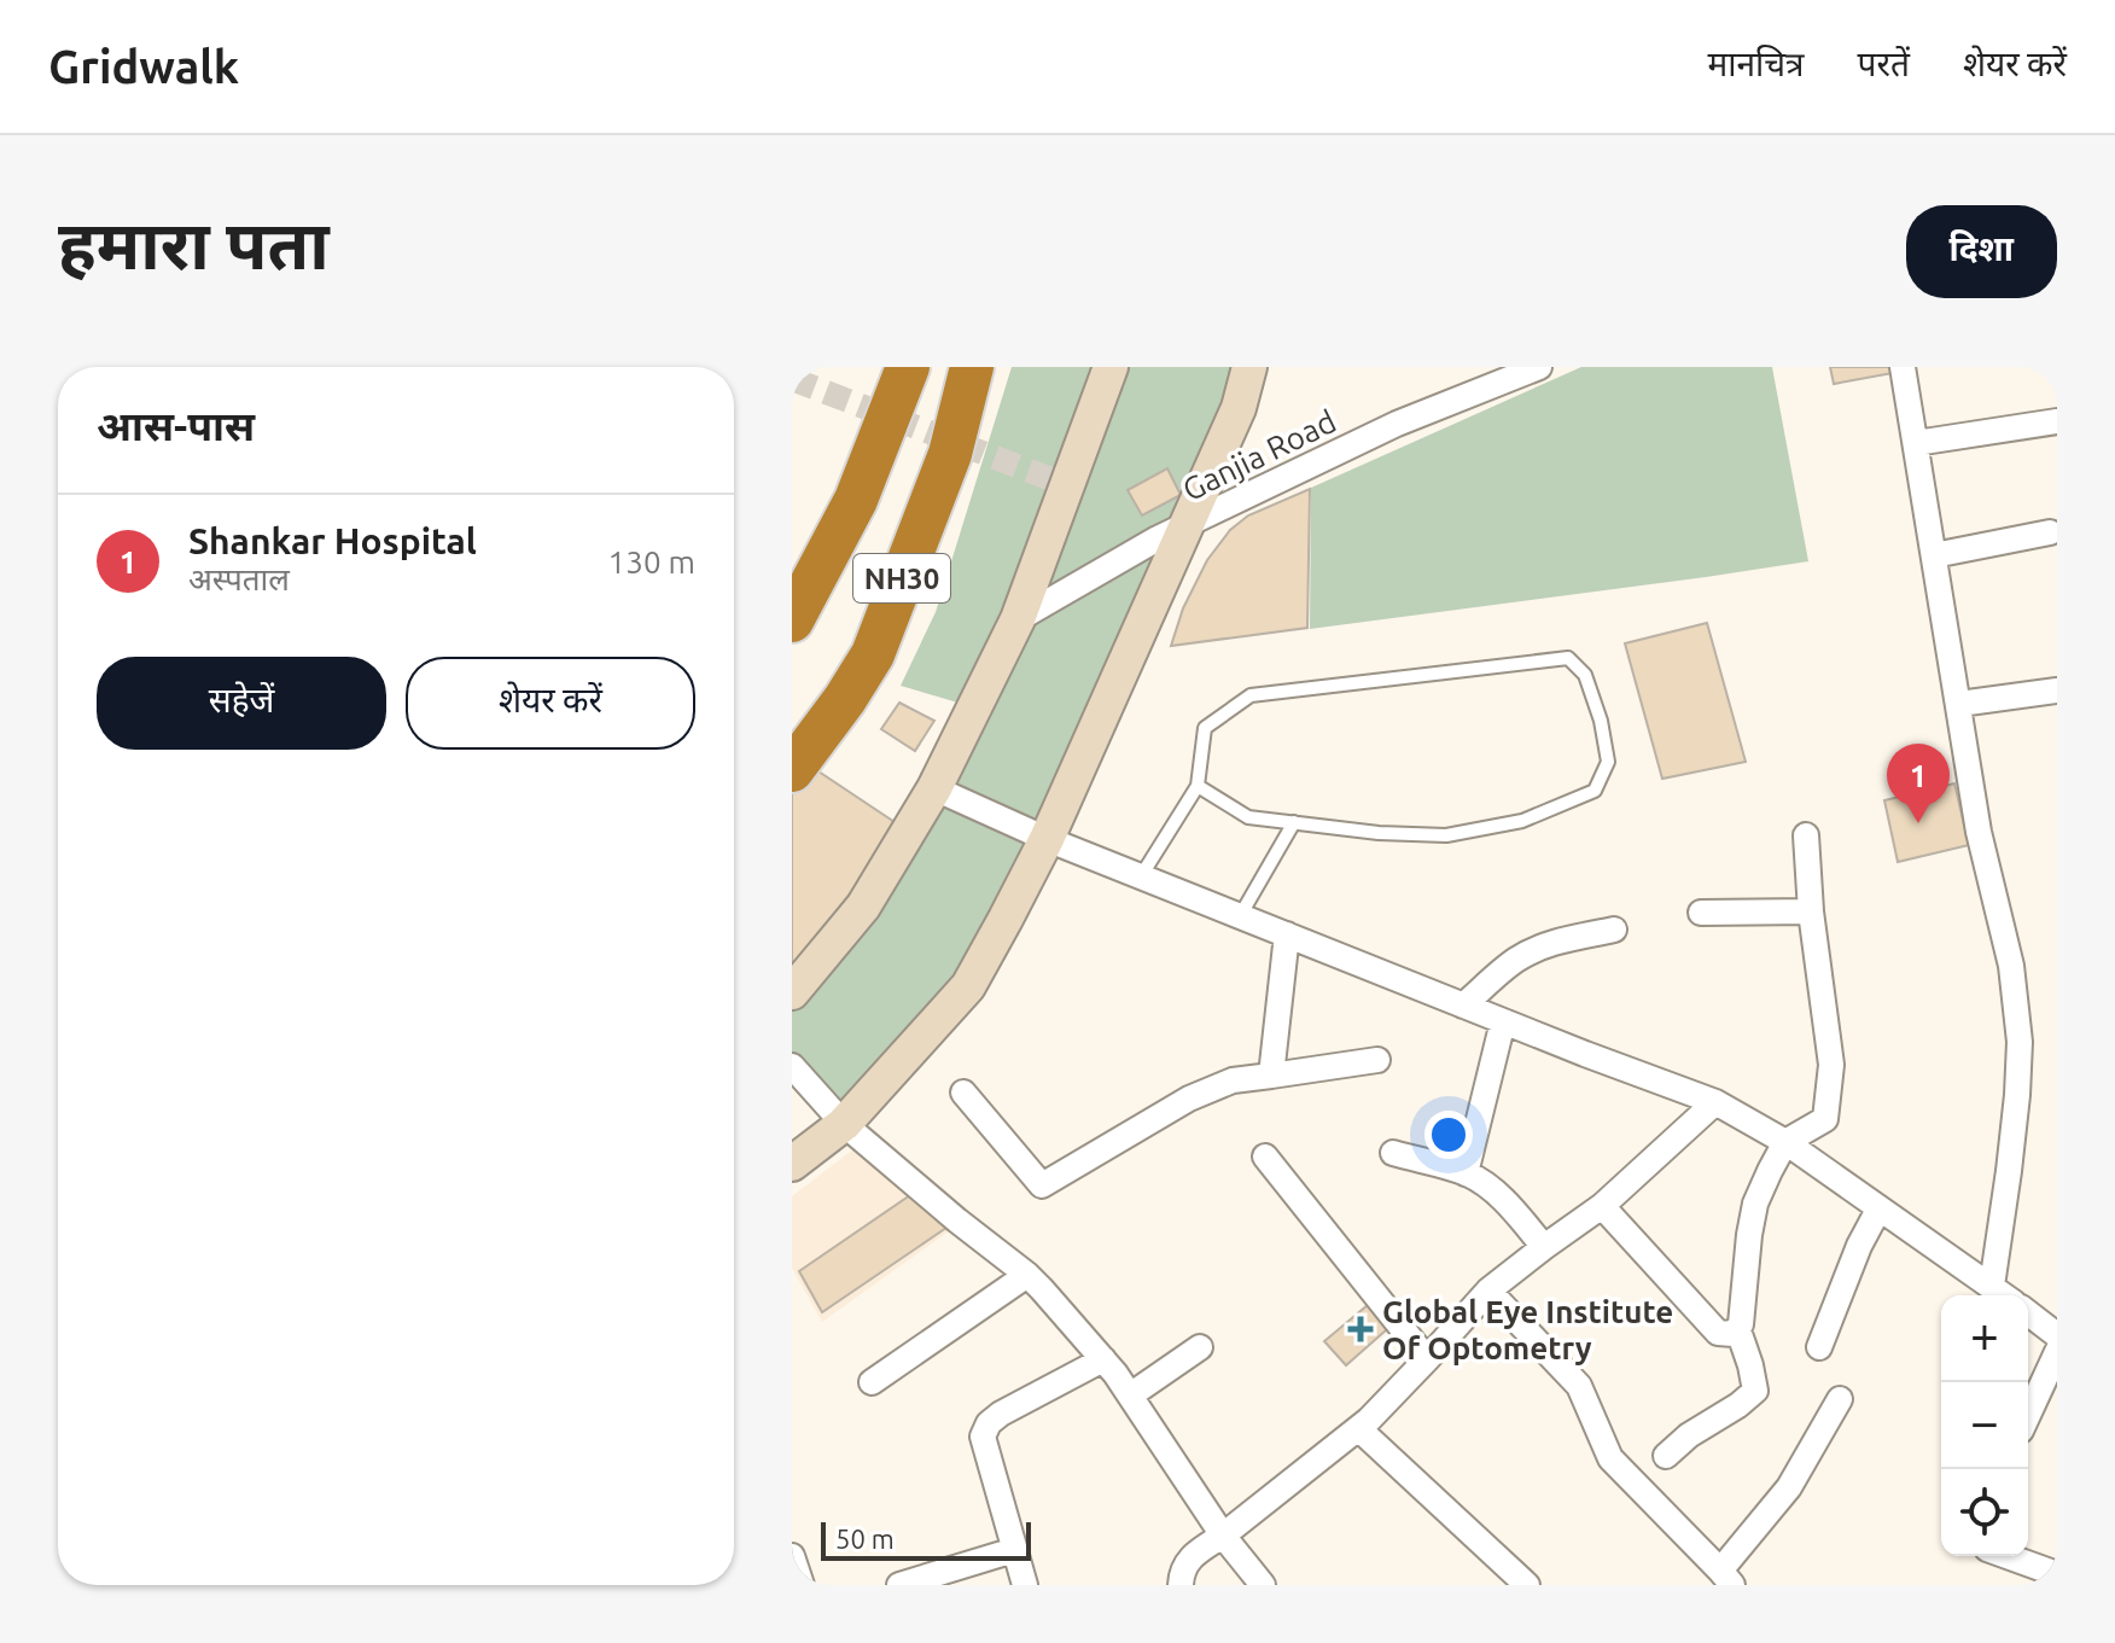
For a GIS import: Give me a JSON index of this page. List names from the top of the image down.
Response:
{
  "streets": {
    "highway": ["NH30"],
    "street": ["Ganjia Road"]
  },
  "places": {
    "health": ["Global Eye Institute Of Optometry"]
  },
  "scale_bar": "50 m",
  "page": {
    "header": "Gridwalk",
    "nav": ["मानचित्र", "परतें", "शेयर करें"],
    "buttons": [
      "दिशा",
      ["सहेजें", "शेयर करें"]
    ],
    "title": "हमारा पता",
    "heading": "आस-पास",
    "list": [
      {
        "mark": "1",
        "name": "Shankar Hospital",
        "note": "अस्पताल",
        "value": "130 m"
      }
    ],
    "pins": "1",
    "map_buttons": ["+", "−"],
    "scale": "50 m"
  }
}
